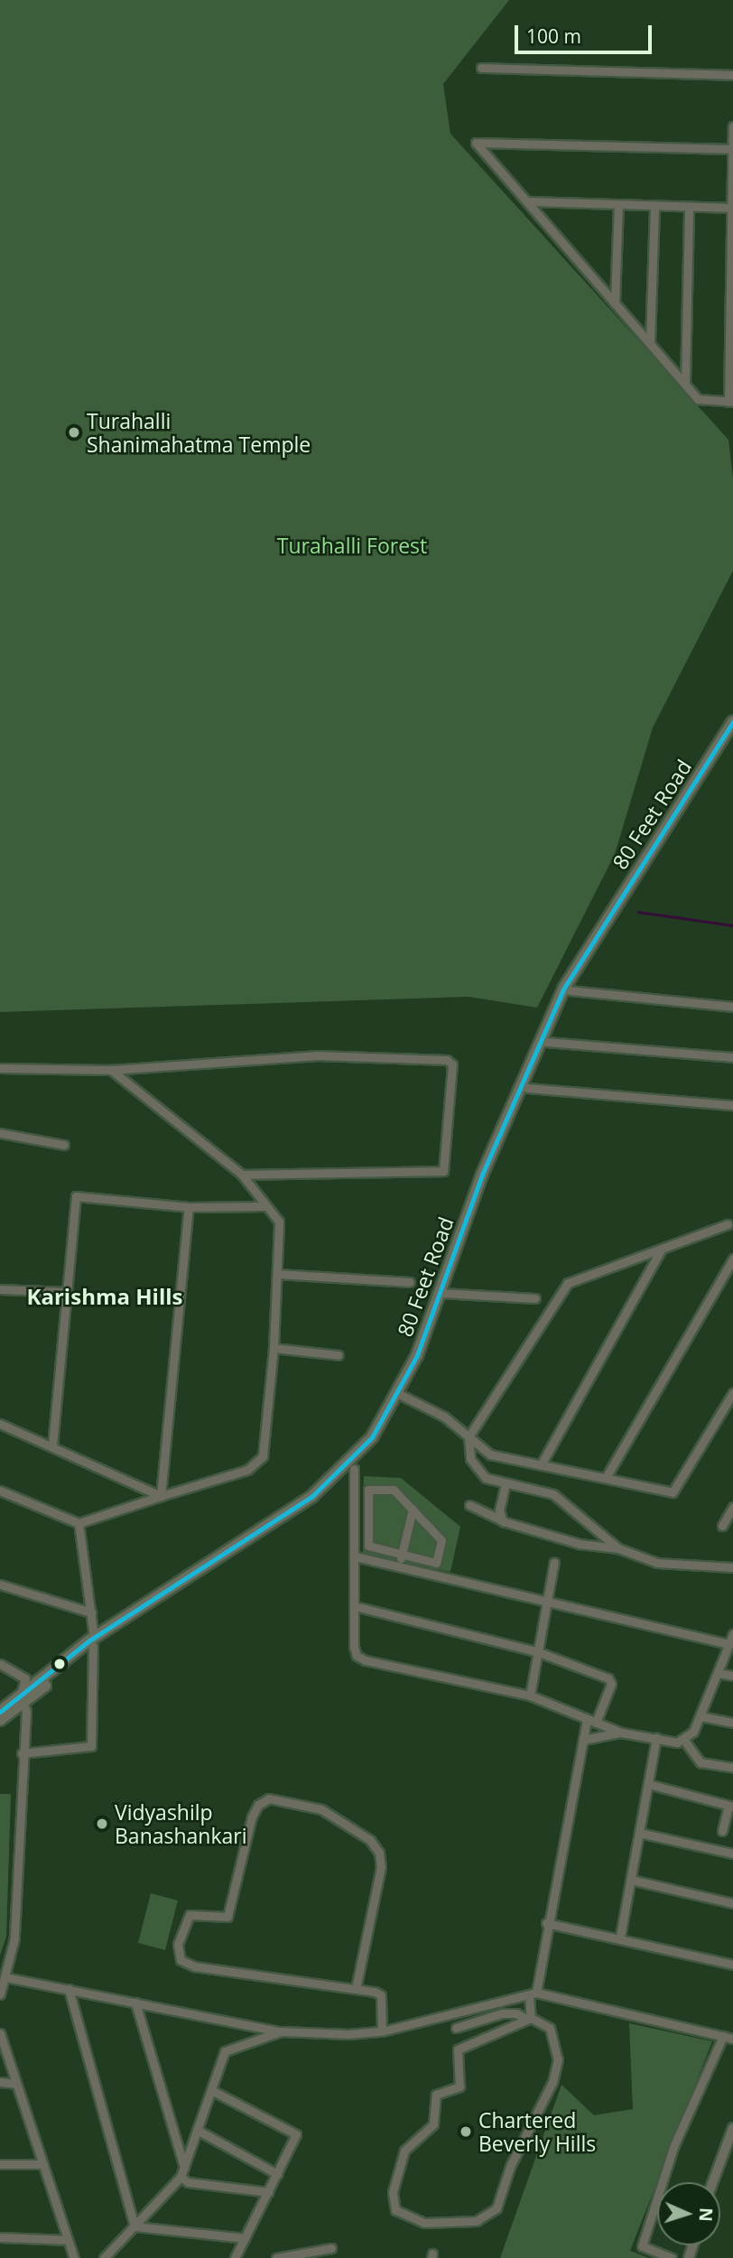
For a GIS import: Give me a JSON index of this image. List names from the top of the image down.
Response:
{
  "streets": {
    "main road": ["80 Feet Road"]
  },
  "districts": ["Karishma Hills"],
  "parks": ["Turahalli Forest"],
  "places": ["Turahalli Shanimahatma Temple", "Vidyashilp Banashankari", "Chartered Beverly Hills"],
  "scale_bar": "100 m",
  "north": "right"
}
